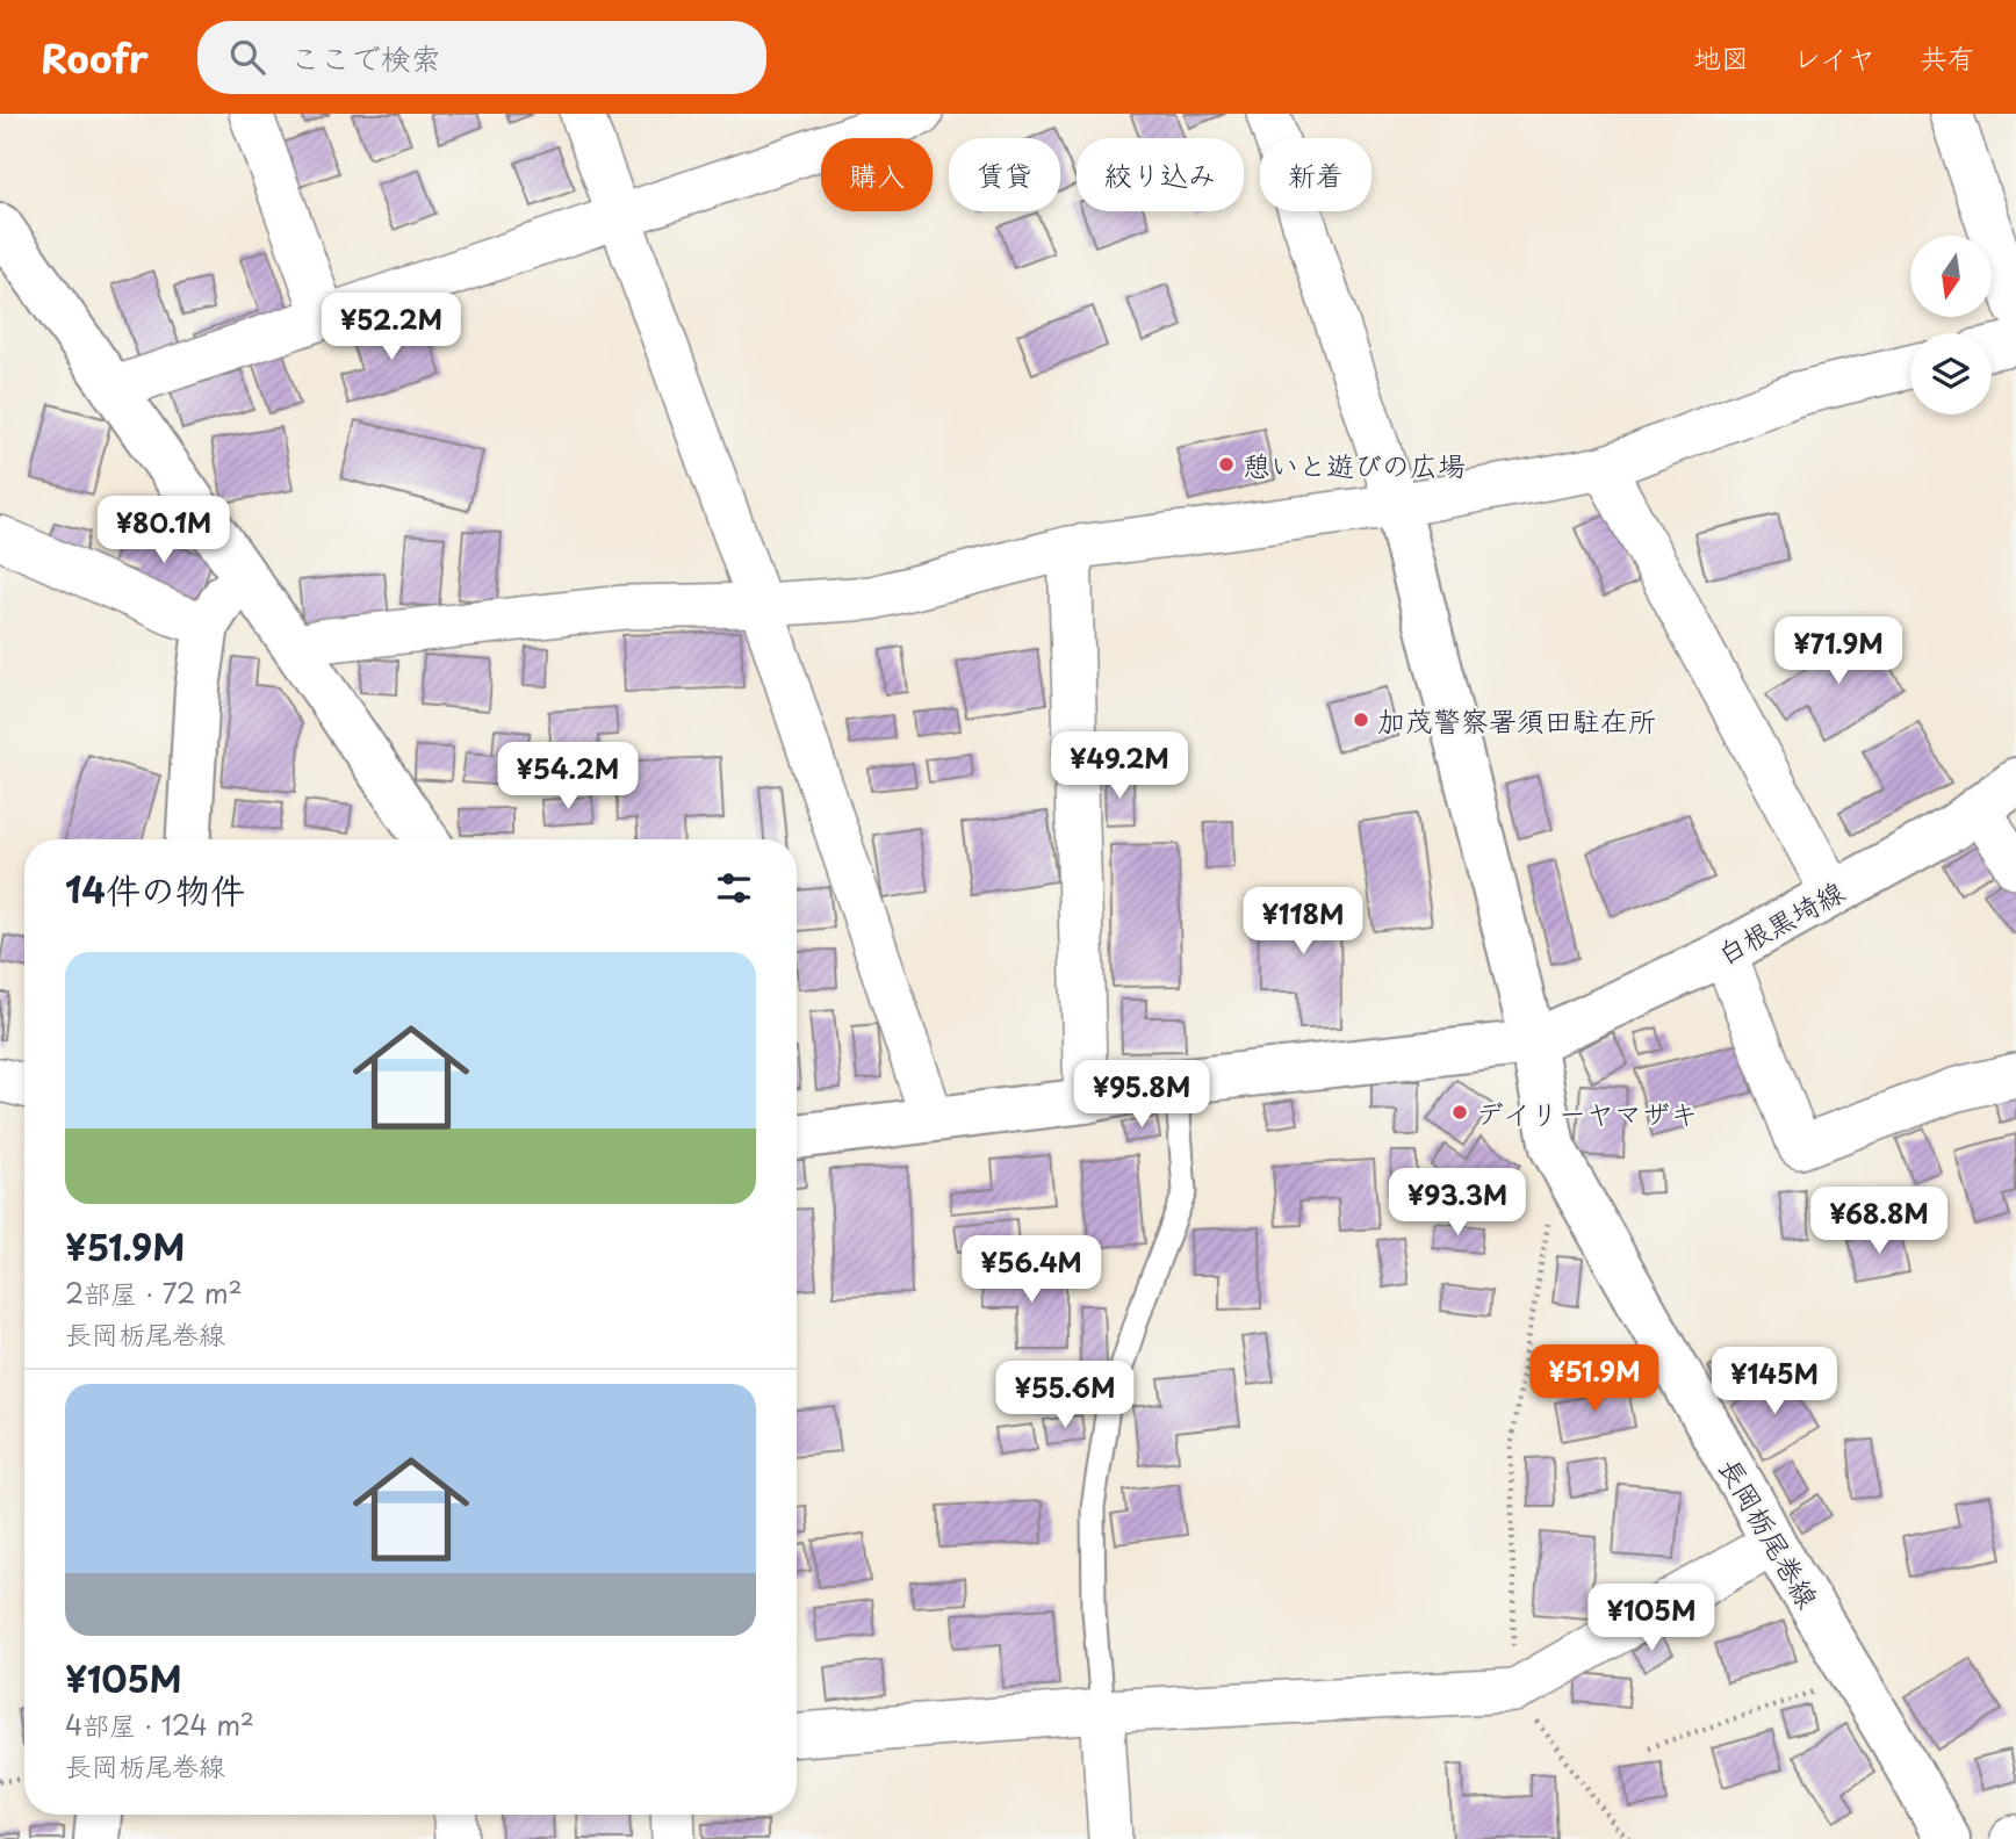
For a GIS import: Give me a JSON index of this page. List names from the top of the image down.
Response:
{
  "streets": {
    "main road": ["白根黒埼線", "長岡栃尾巻線"]
  },
  "crossings": [
    ["白根黒埼線", "長岡栃尾巻線"]
  ],
  "places": ["憩いと遊びの広場", "加茂警察署須田駐在所", "デイリーヤマザキ"],
  "north": "bottom",
  "page": {
    "header": "Roofr",
    "search": "ここで検索",
    "nav": ["地図", "レイヤ", "共有"],
    "chip": [
      "購入",
      "賃貸",
      "絞り込み",
      "新着"
    ],
    "price": [
      "¥52.2M",
      "¥80.1M",
      "¥71.9M",
      "¥49.2M",
      "¥54.2M",
      "¥118M",
      "¥95.8M",
      "¥93.3M",
      "¥68.8M",
      "¥56.4M",
      "¥51.9M",
      "¥145M",
      "¥55.6M",
      "¥105M"
    ],
    "heading": "14件の物件",
    "list": [
      {
        "name": "¥51.9M",
        "note": "2部屋 · 72 m² · 長岡栃尾巻線"
      },
      {
        "name": "¥105M",
        "note": "4部屋 · 124 m² · 長岡栃尾巻線"
      }
    ]
  }
}
